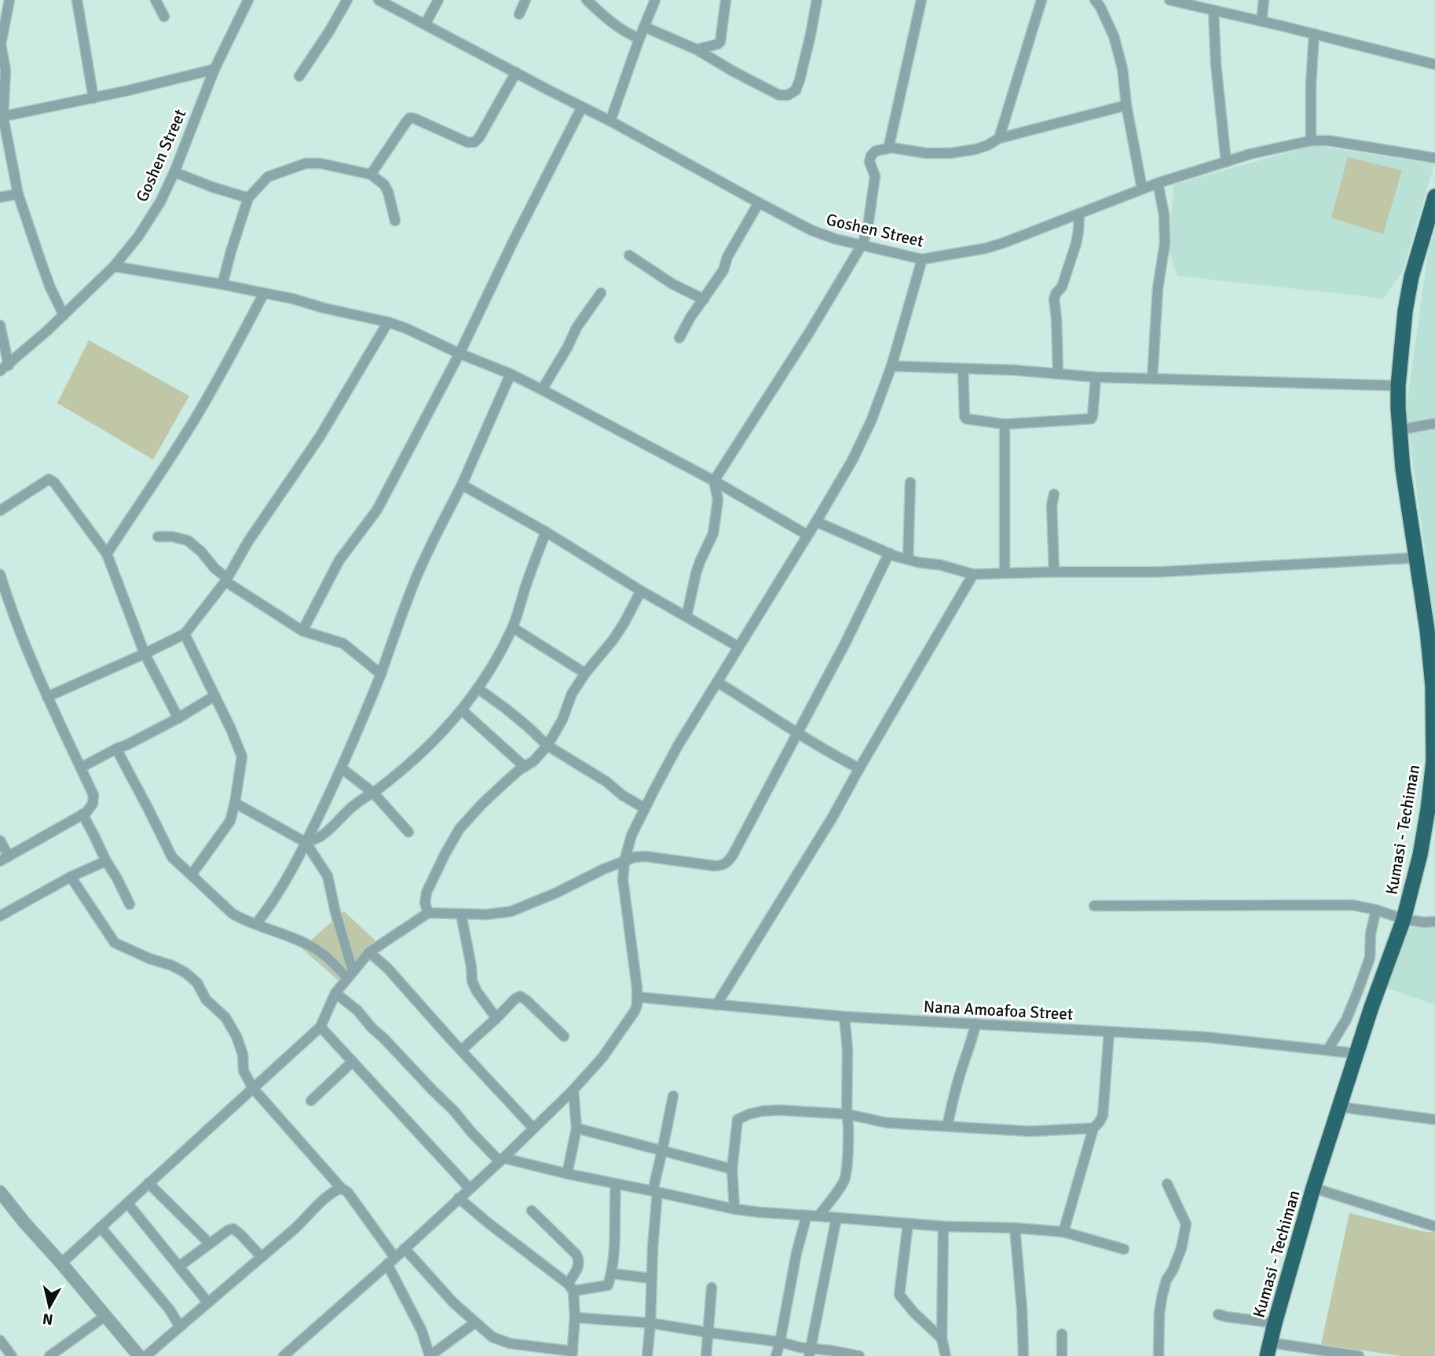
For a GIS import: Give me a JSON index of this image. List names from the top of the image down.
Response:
{
  "streets": {
    "highway": ["Kumasi - Techiman"],
    "street": ["Goshen Street", "Nana Amoafoa Street"]
  },
  "crossings": [
    ["Kumasi - Techiman", "Nana Amoafoa Street"]
  ],
  "north": "bottom"
}
